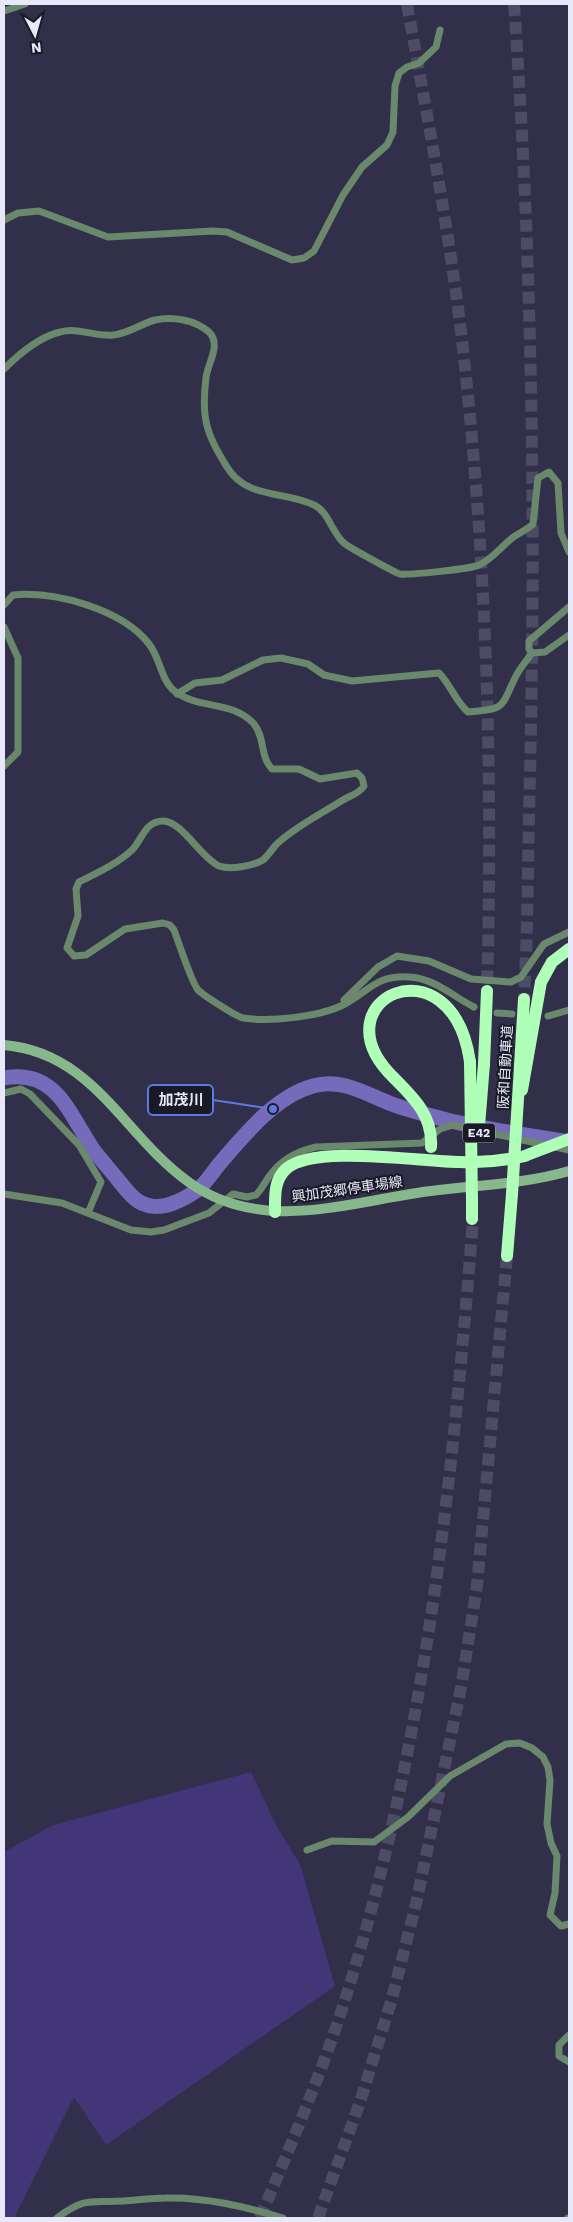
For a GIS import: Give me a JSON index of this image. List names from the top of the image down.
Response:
{
  "streets": {
    "highway": ["阪和自動車道", "E42"],
    "main road": ["興加茂郷停車場線"]
  },
  "places": ["加茂川"],
  "north": "bottom"
}
